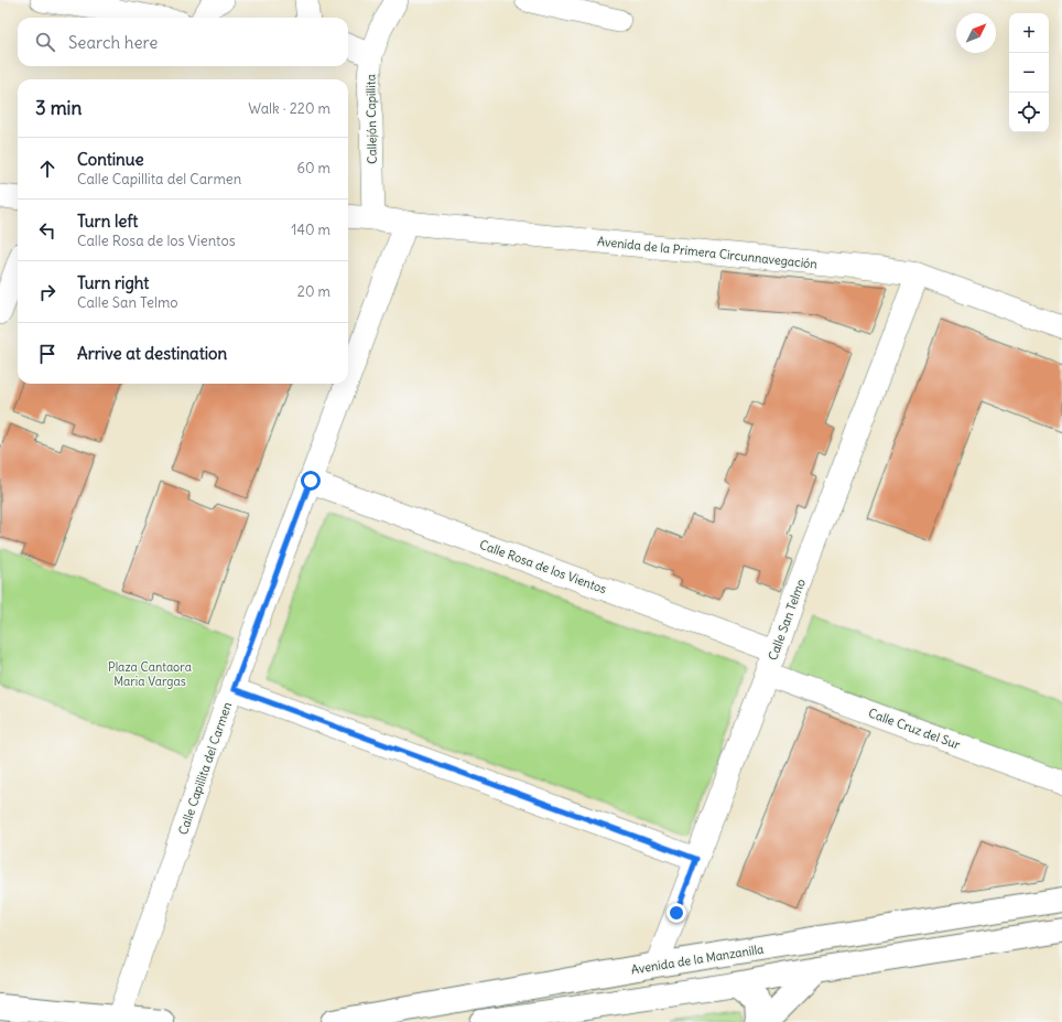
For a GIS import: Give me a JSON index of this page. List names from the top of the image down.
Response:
{
  "streets": {
    "street": [
      "Callejón Capillita",
      "Avenida de la Primera Circunnavegación",
      "Calle Rosa de los Vientos",
      "Calle San Telmo",
      "Calle Cruz del Sur",
      "Calle Capillita del Carmen",
      "Avenida de la Manzanilla"
    ]
  },
  "crossings": [
    ["Callejón Capillita", "Avenida de la Primera Circunnavegación"],
    ["Avenida de la Primera Circunnavegación", "Calle San Telmo"],
    ["Avenida de la Primera Circunnavegación", "Calle Capillita del Carmen"],
    ["Calle Rosa de los Vientos", "Calle San Telmo"],
    ["Calle Rosa de los Vientos", "Calle Capillita del Carmen"],
    ["Calle San Telmo", "Calle Cruz del Sur"],
    ["Calle San Telmo", "Avenida de la Manzanilla"]
  ],
  "parks": ["Plaza Cantaora Maria Vargas"],
  "north": "top right",
  "page": {
    "map_buttons": ["+", "−"],
    "search": "Search here",
    "heading": ["3 min", "Walk · 220 m"],
    "list": [
      ["Continue", "Calle Capillita del Carmen", "60 m"],
      ["Turn left", "Calle Rosa de los Vientos", "140 m"],
      ["Turn right", "Calle San Telmo", "20 m"],
      "Arrive at destination"
    ]
  }
}
